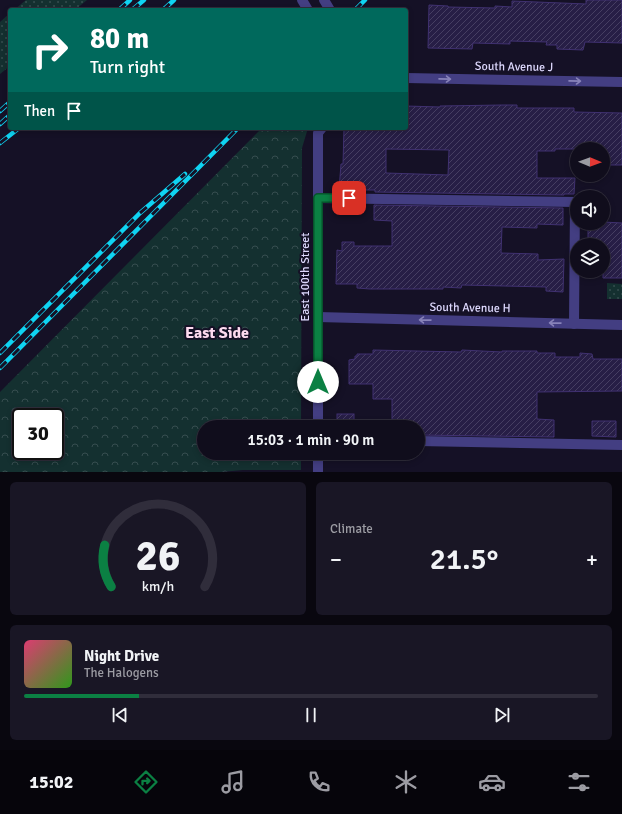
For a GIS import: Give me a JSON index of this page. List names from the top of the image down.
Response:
{
  "streets": {
    "street": ["South Avenue J", "East 100th Street", "South Avenue H"]
  },
  "crossings": [
    ["East 100th Street", "South Avenue H"]
  ],
  "one_way": ["South Avenue J", "South Avenue H"],
  "districts": ["East Side"],
  "north": "right",
  "page": {
    "turn": ["80 m", "Turn right"],
    "then": "Then",
    "limit": "30",
    "trip": "15:03 · 1 min · 90 m",
    "tile": "Climate",
    "heat": ["−", "21.5°", "+"],
    "song": ["Night Drive", "The Halogens"],
    "tabs": "15:02",
    "gauge": ["26", "km/h"]
  }
}
